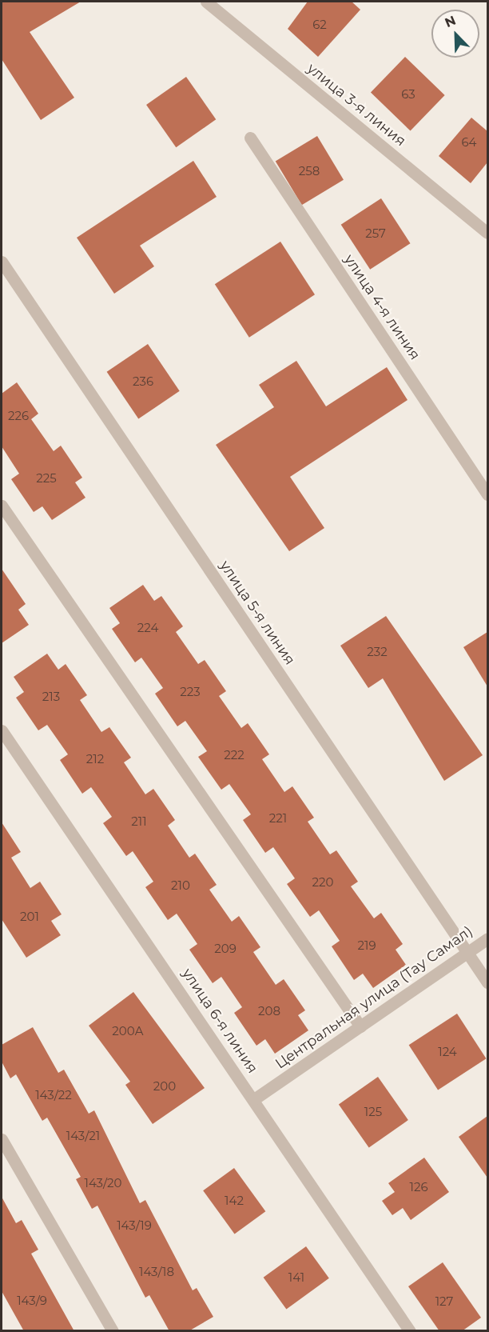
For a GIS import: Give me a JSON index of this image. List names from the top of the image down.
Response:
{
  "streets": {
    "street": [
      "улица 3-я линия",
      "улица 4-я линия",
      "улица 5-я линия",
      "Центральная улица (Тау Самал)",
      "улица 6-я линия"
    ]
  },
  "crossings": [
    ["улица 5-я линия", "Центральная улица (Тау Самал)"],
    ["Центральная улица (Тау Самал)", "улица 6-я линия"]
  ],
  "house_numbers": [
    "62",
    "63",
    "64",
    "258",
    "257",
    "236",
    "226",
    "225",
    "224",
    "232",
    "223",
    "213",
    "222",
    "212",
    "221",
    "211",
    "220",
    "210",
    "201",
    "219",
    "209",
    "208",
    "200А",
    "124",
    "200",
    "143/22",
    "125",
    "143/21",
    "143/20",
    "126",
    "142",
    "143/19",
    "143/18",
    "141",
    "143/9",
    "127"
  ],
  "north": "top left"
}
